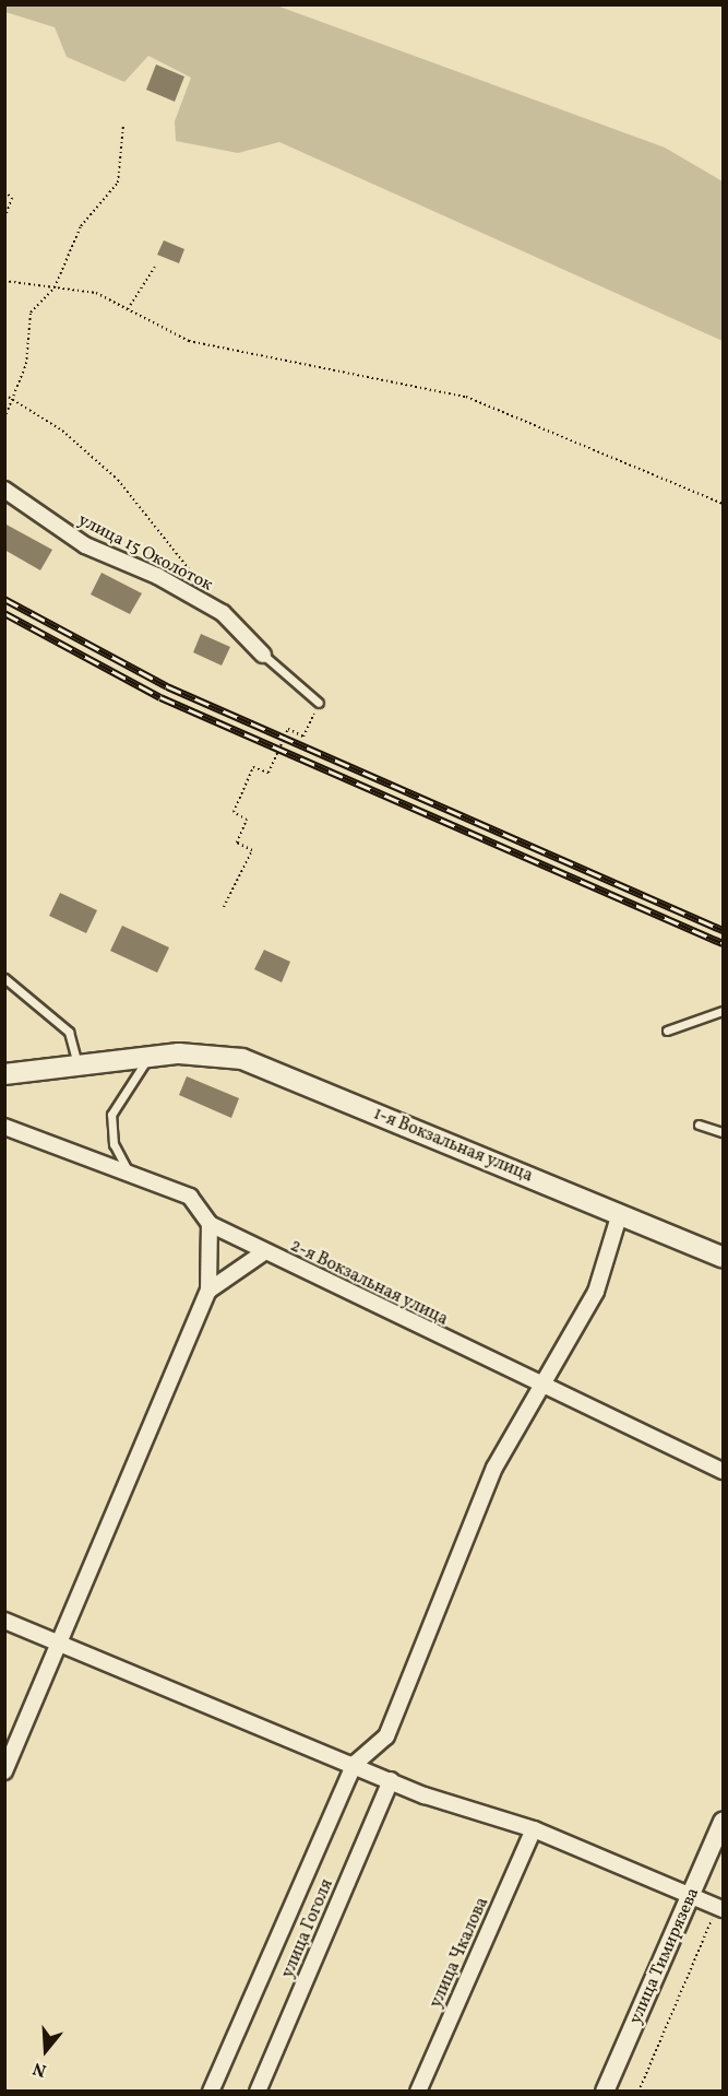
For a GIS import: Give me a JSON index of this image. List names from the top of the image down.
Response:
{
  "streets": {
    "main road": ["1-я Вокзальная улица"],
    "street": [
      "улица 15 Околоток",
      "2-я Вокзальная улица",
      "улица Гоголя",
      "улица Чкалова",
      "улица Тимирязева"
    ]
  },
  "north": "bottom"
}
